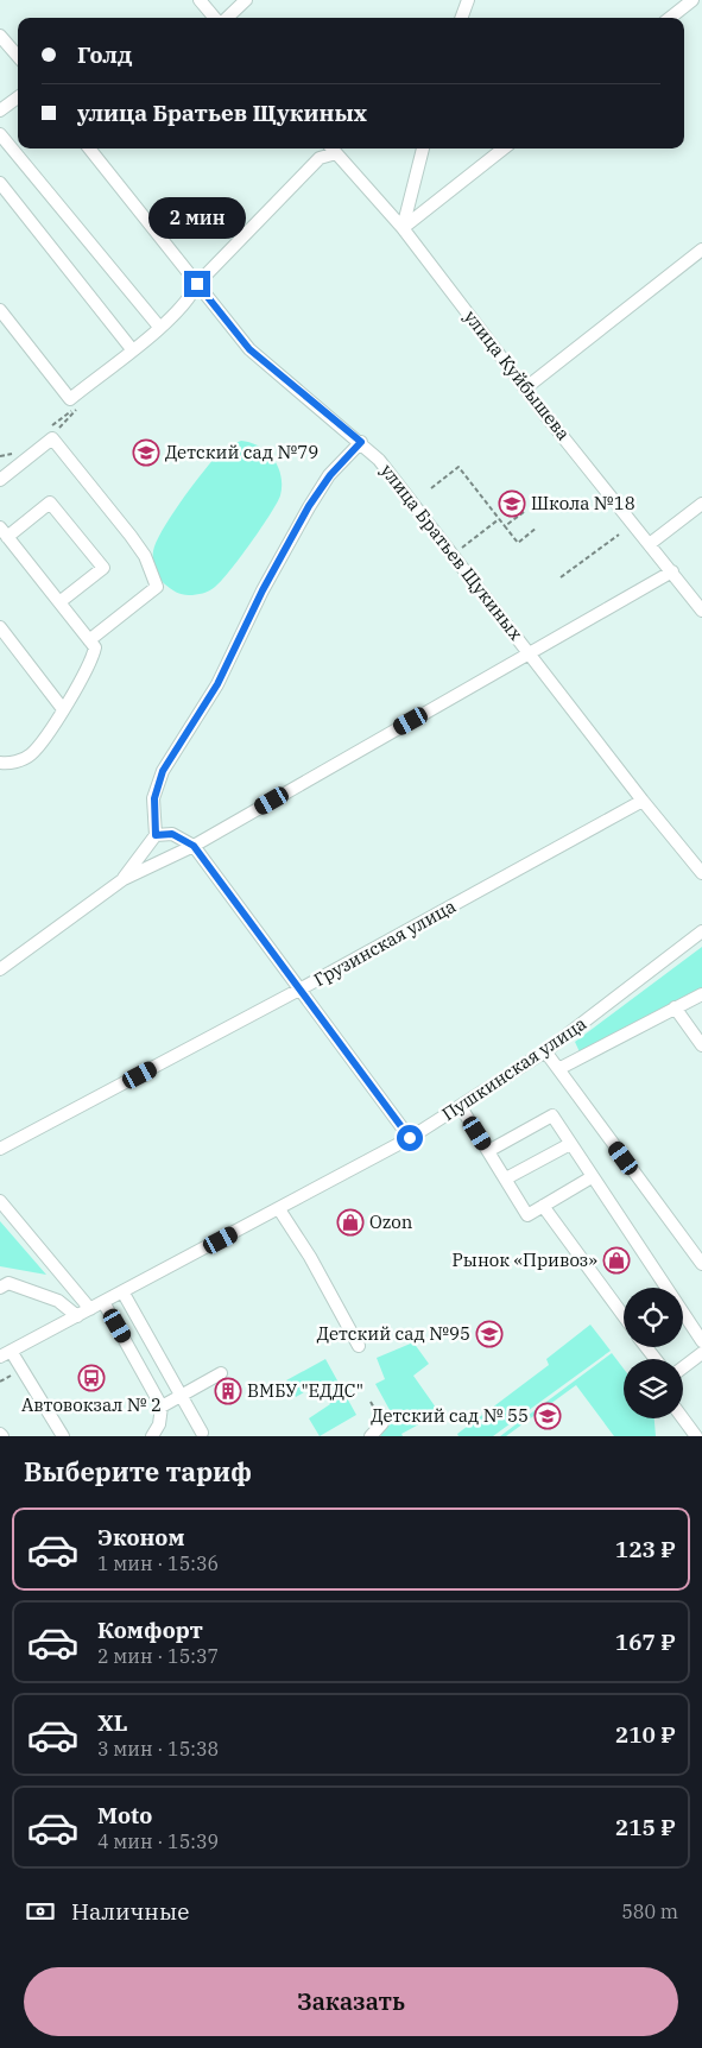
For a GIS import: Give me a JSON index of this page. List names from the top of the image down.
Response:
{
  "streets": {
    "street": [
      "улица Куйбышева",
      "улица Братьев Щукиных",
      "Грузинская улица",
      "Пушкинская улица"
    ]
  },
  "crossings": [
    ["улица Братьев Щукиных", "Грузинская улица"]
  ],
  "places": {
    "school or university": [
      "Детский сад №79",
      "Школа №18",
      "Детский сад №95",
      "Детский сад № 55"
    ],
    "shop": ["Ozon", "Рынок «Привоз»"],
    "bus stop": ["Автовокзал № 2"],
    "building": ["ВМБУ \"ЕДДС\""]
  },
  "page": {
    "banner": ["Голд", "улица Братьев Щукиных"],
    "bubble": "2 мин",
    "heading": "Выберите тариф",
    "list": [
      {
        "name": "Эконом",
        "note": "1 мин · 15:36",
        "value": "123 ₽"
      },
      {
        "name": "Комфорт",
        "note": "2 мин · 15:37",
        "value": "167 ₽"
      },
      {
        "name": "XL",
        "note": "3 мин · 15:38",
        "value": "210 ₽"
      },
      {
        "name": "Moto",
        "note": "4 мин · 15:39",
        "value": "215 ₽"
      }
    ],
    "pay": ["Наличные", "580 m"],
    "buttons": "Заказать"
  }
}
